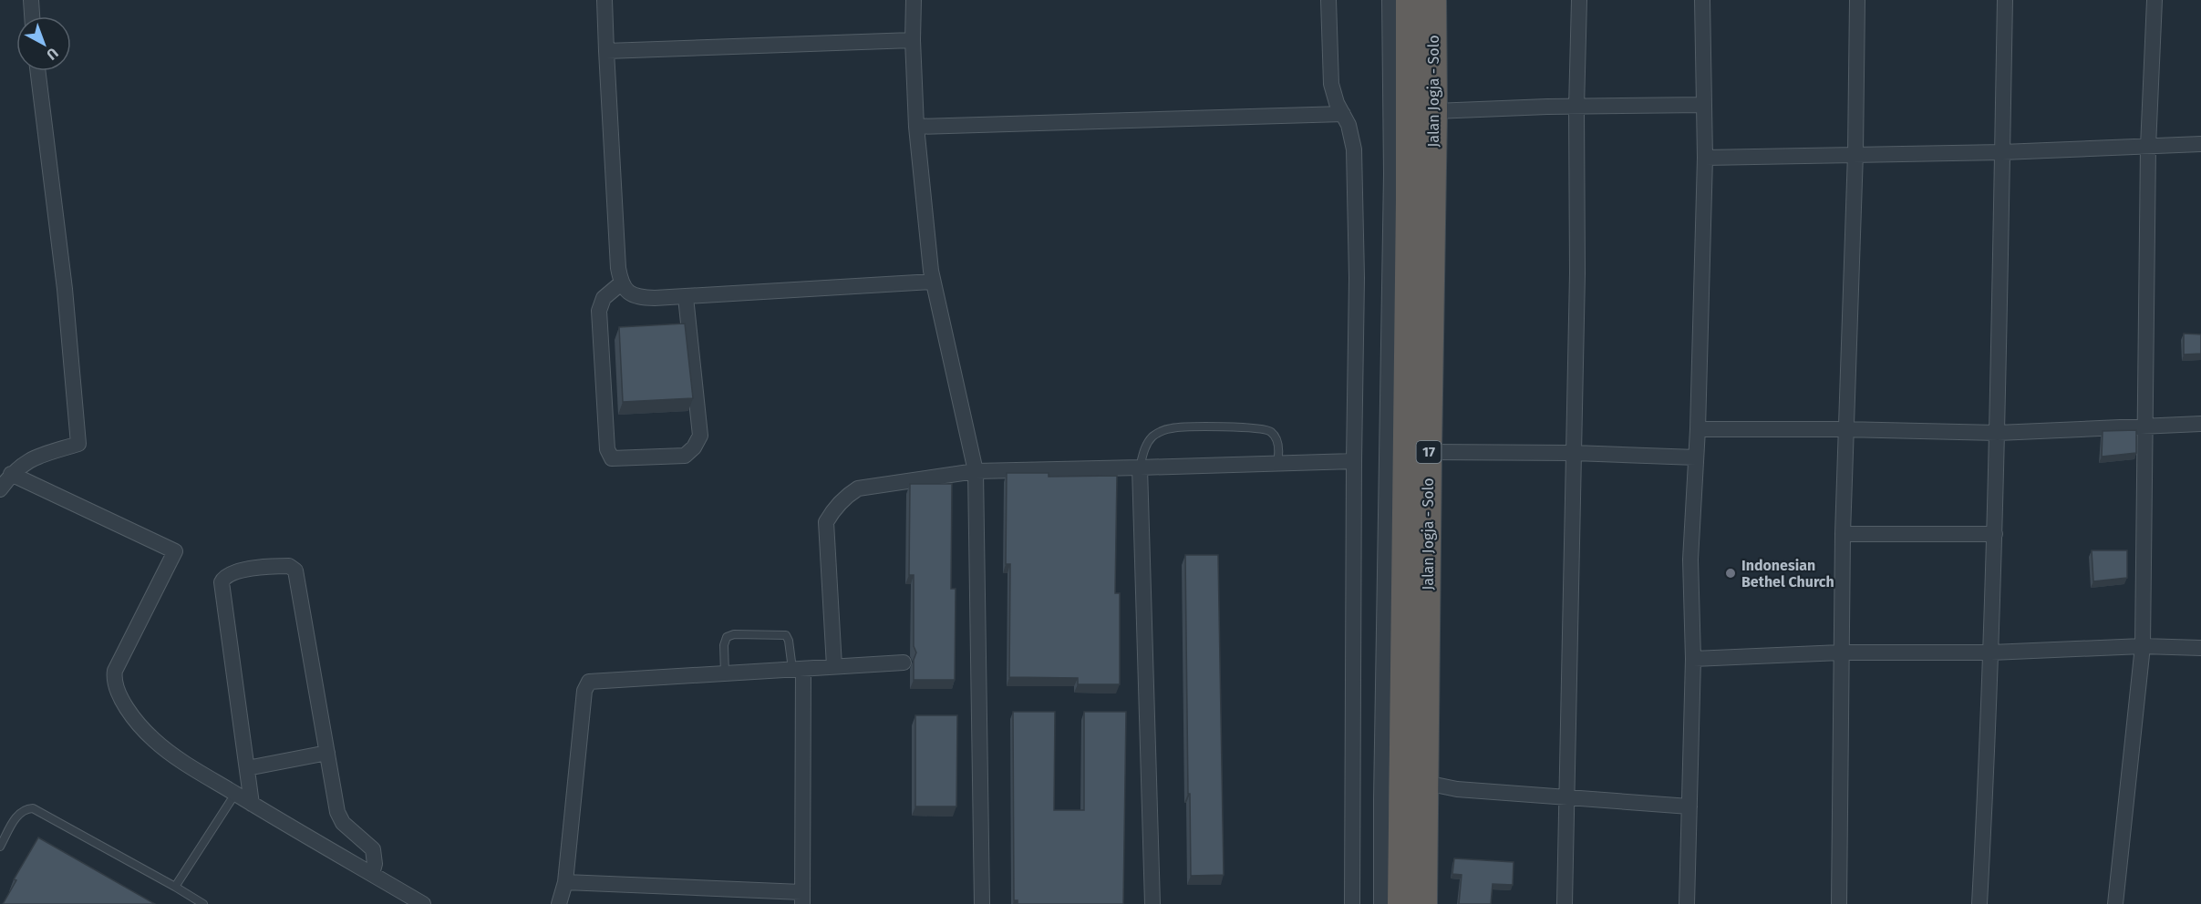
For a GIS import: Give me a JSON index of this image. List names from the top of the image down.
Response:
{
  "streets": {
    "highway": ["Jalan Jogja - Solo", "17"]
  },
  "places": ["Indonesian Bethel Church"],
  "north": "bottom right"
}
